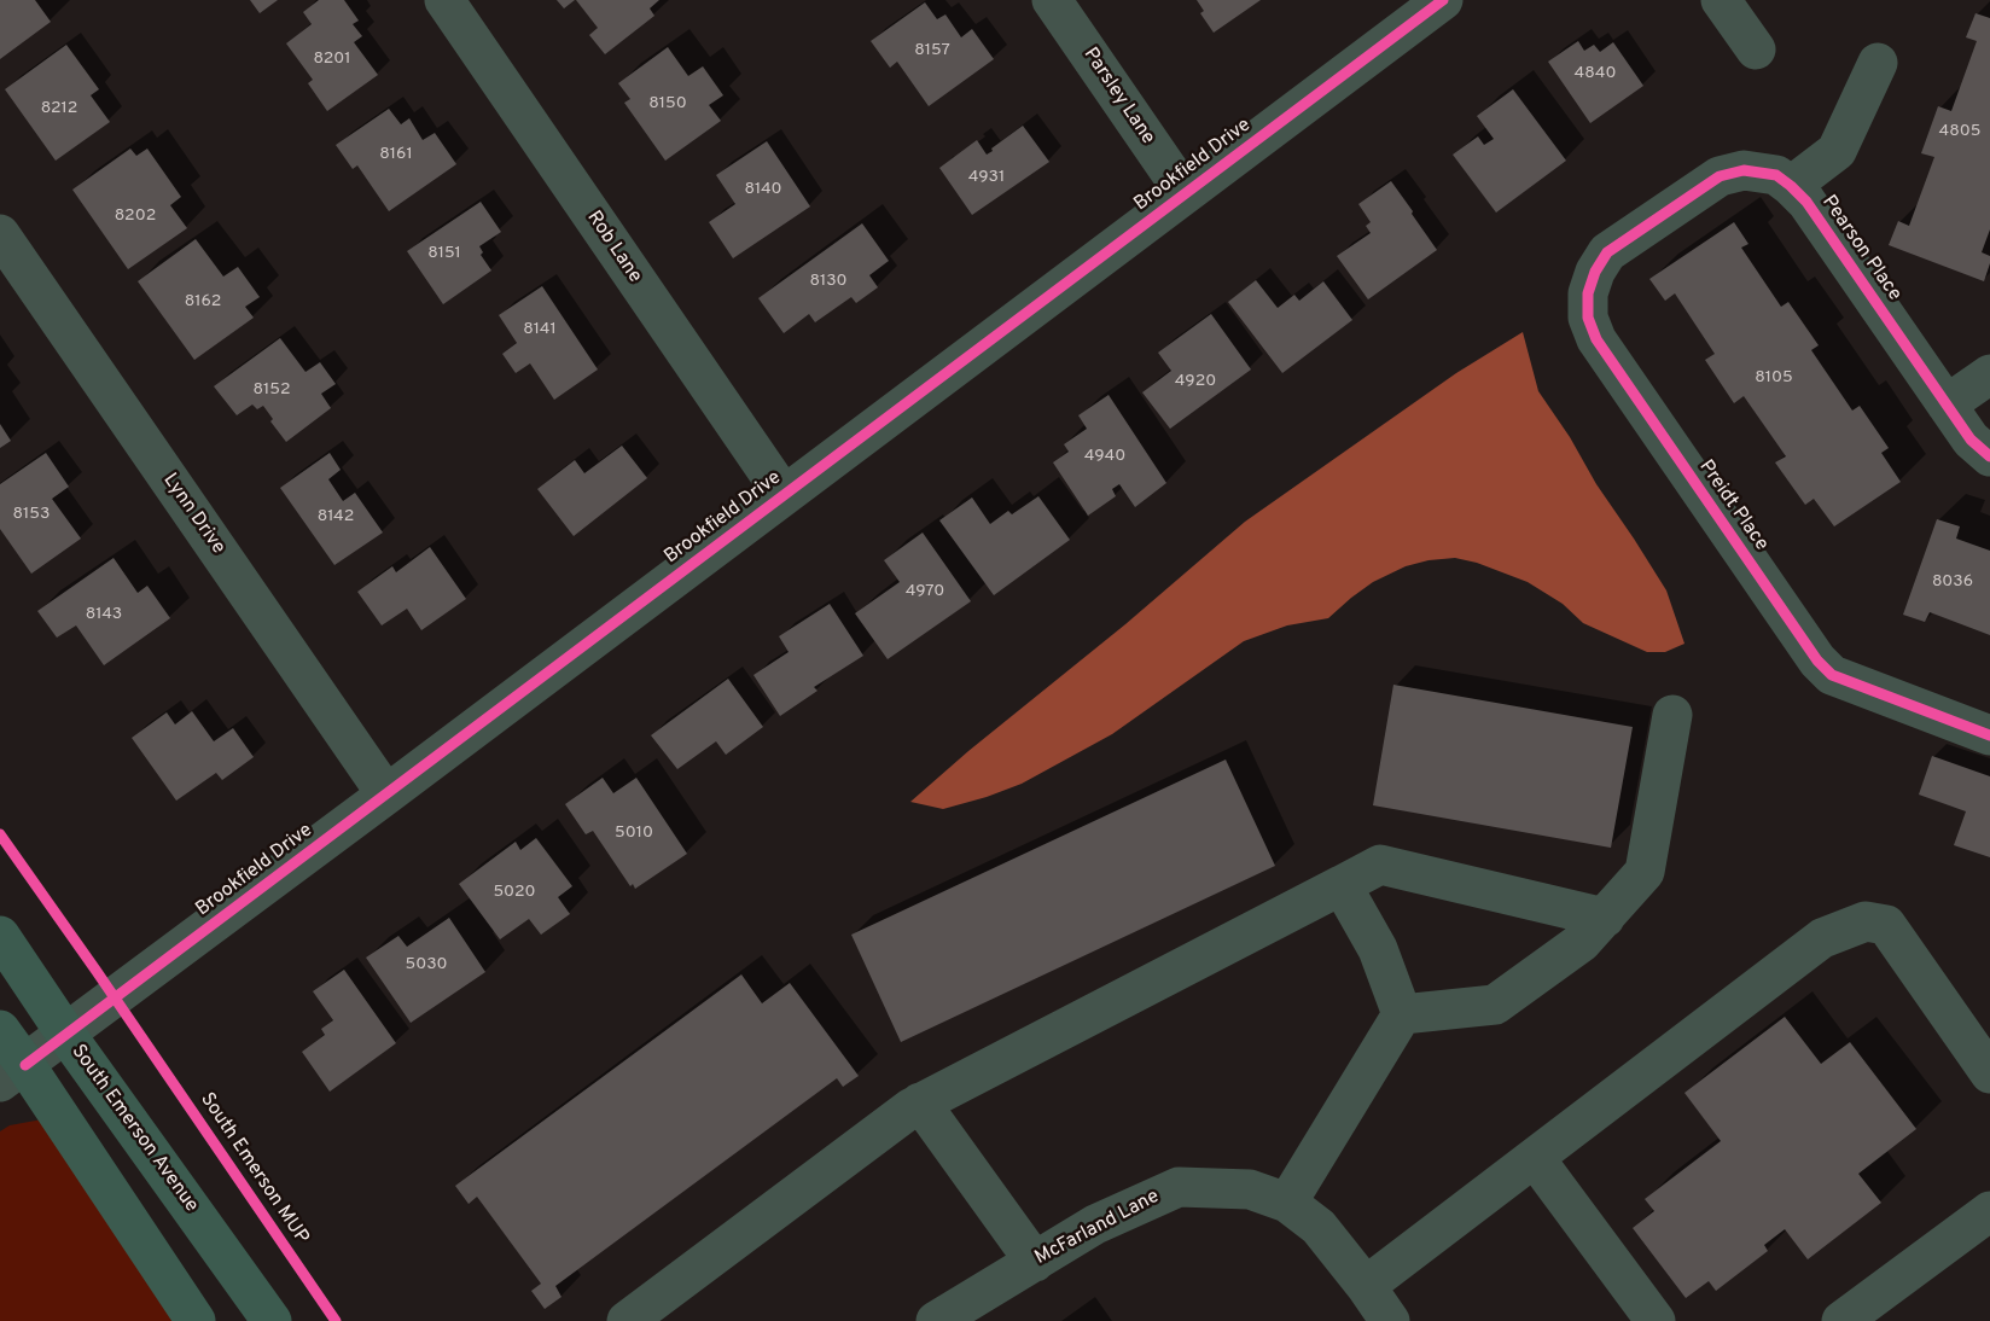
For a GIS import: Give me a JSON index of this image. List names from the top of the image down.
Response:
{
  "streets": {
    "main road": ["South Emerson Avenue"],
    "street": [
      "Parsley Lane",
      "Brookfield Drive",
      "Rob Lane",
      "Pearson Place",
      "Preidt Place",
      "Lynn Drive",
      "McFarland Lane"
    ],
    "cycle path": ["South Emerson MUP"]
  },
  "crossings": [
    ["Parsley Lane", "Brookfield Drive"],
    ["Brookfield Drive", "Rob Lane"],
    ["Brookfield Drive", "Lynn Drive"],
    ["Brookfield Drive", "South Emerson Avenue"],
    ["Pearson Place", "Preidt Place"]
  ],
  "house_numbers": [
    "8157",
    "8201",
    "4840",
    "8150",
    "8212",
    "4805",
    "8161",
    "4931",
    "8140",
    "8202",
    "8151",
    "8130",
    "8162",
    "8141",
    "8105",
    "4920",
    "8152",
    "4940",
    "8153",
    "8142",
    "8036",
    "4970",
    "8143",
    "5010",
    "5020",
    "5030"
  ]
}
